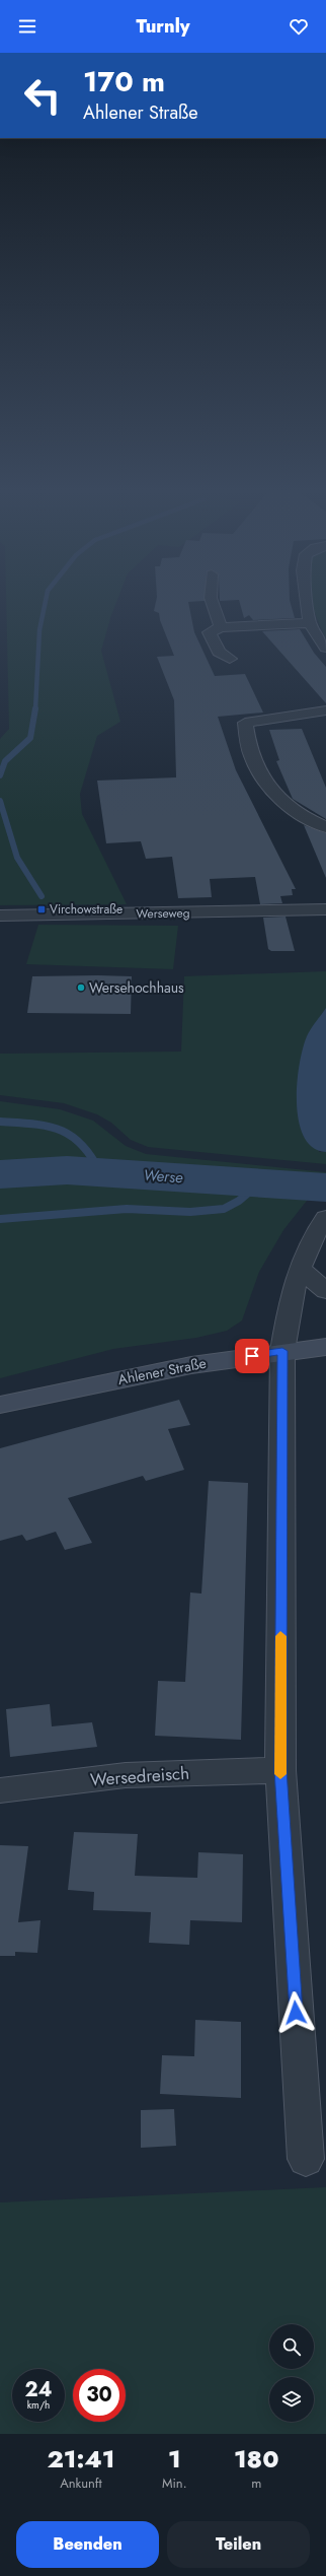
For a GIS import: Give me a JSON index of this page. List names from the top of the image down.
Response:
{
  "streets": {
    "main road": ["Ahlener Straße"],
    "street": ["Werseweg", "Wersedreisch"]
  },
  "water": ["Werse"],
  "places": {
    "transit": ["Virchowstraße"],
    "other": ["Wersehochhaus"]
  },
  "page": {
    "header": "Turnly",
    "turn": ["170 m", "Ahlener Straße"],
    "speed": "24 km/h",
    "limit": "30",
    "eta": [
      "21:41",
      "Ankunft",
      "1",
      "Min.",
      "180",
      "m"
    ],
    "buttons": ["Beenden", "Teilen"]
  }
}
